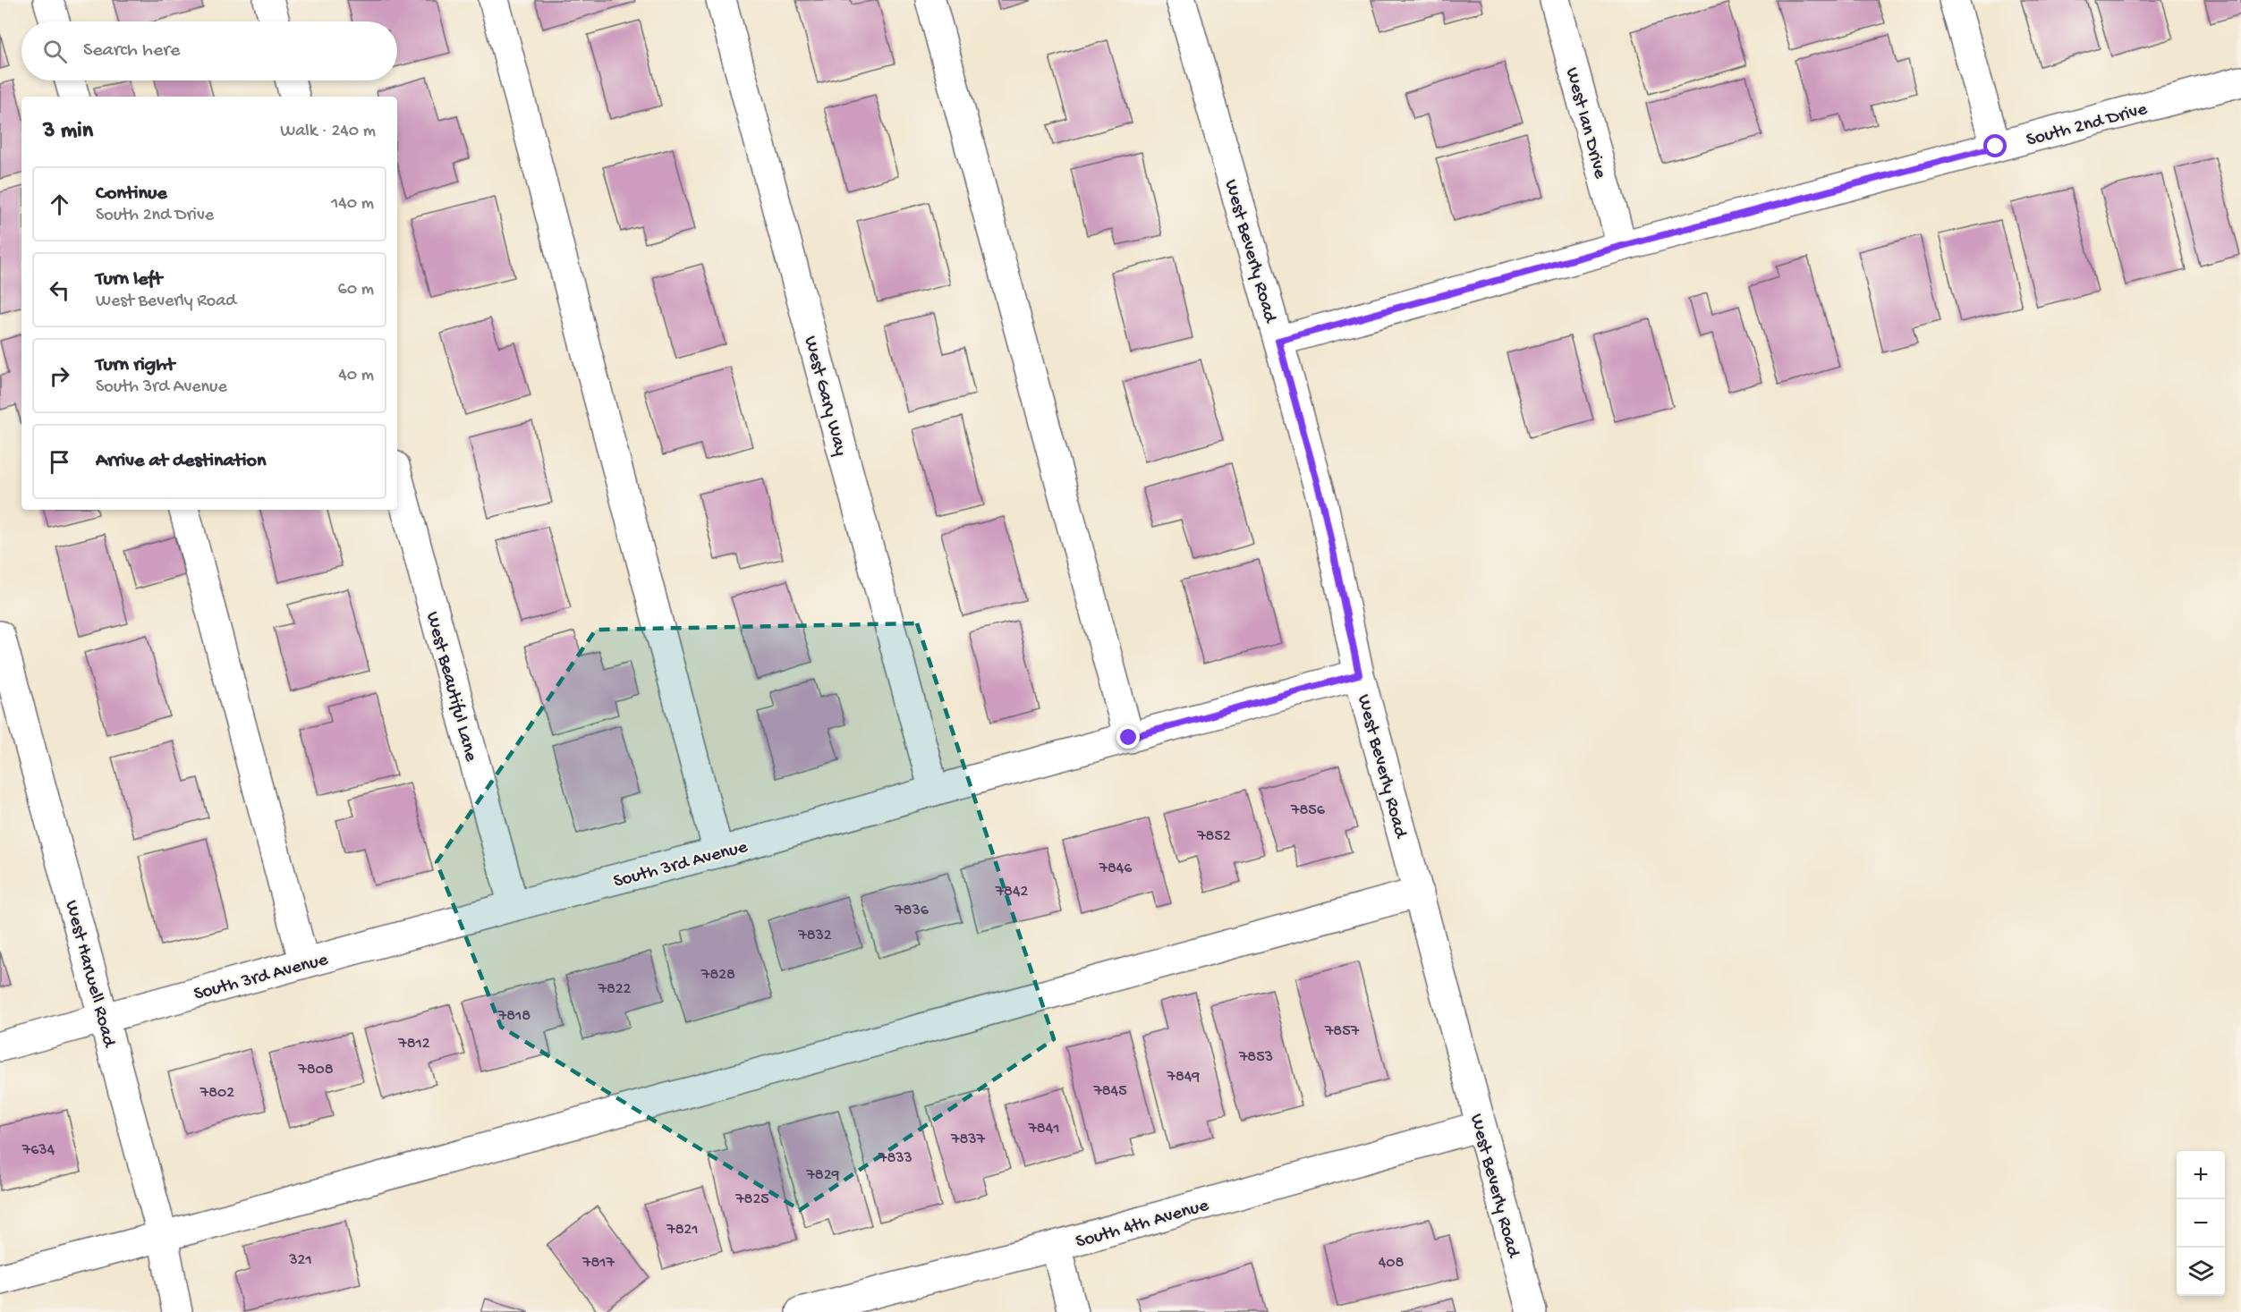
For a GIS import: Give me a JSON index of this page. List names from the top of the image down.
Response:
{
  "streets": {
    "street": [
      "West Ian Drive",
      "South 2nd Drive",
      "West Beverly Road",
      "West Gary Way",
      "West Beautiful Lane",
      "South 3rd Avenue",
      "West Harwell Road",
      "South 4th Avenue"
    ]
  },
  "crossings": [
    ["West Ian Drive", "South 2nd Drive"],
    ["South 2nd Drive", "West Beverly Road"],
    ["West Beverly Road", "South 3rd Avenue"],
    ["West Beverly Road", "South 4th Avenue"],
    ["West Gary Way", "South 3rd Avenue"],
    ["West Beautiful Lane", "South 3rd Avenue"],
    ["South 3rd Avenue", "West Harwell Road"]
  ],
  "house_numbers": [
    "7856",
    "7852",
    "7846",
    "7842",
    "7836",
    "7832",
    "7828",
    "7822",
    "7818",
    "7857",
    "7812",
    "7853",
    "7808",
    "7849",
    "7845",
    "7802",
    "7841",
    "7837",
    "7634",
    "7833",
    "7829",
    "7825",
    "7821",
    "321",
    "7817",
    "408"
  ],
  "page": {
    "search": "Search here",
    "heading": ["3 min", "Walk · 240 m"],
    "list": [
      ["Continue", "South 2nd Drive", "140 m"],
      ["Turn left", "West Beverly Road", "60 m"],
      ["Turn right", "South 3rd Avenue", "40 m"],
      "Arrive at destination"
    ],
    "map_buttons": ["+", "−"]
  }
}
